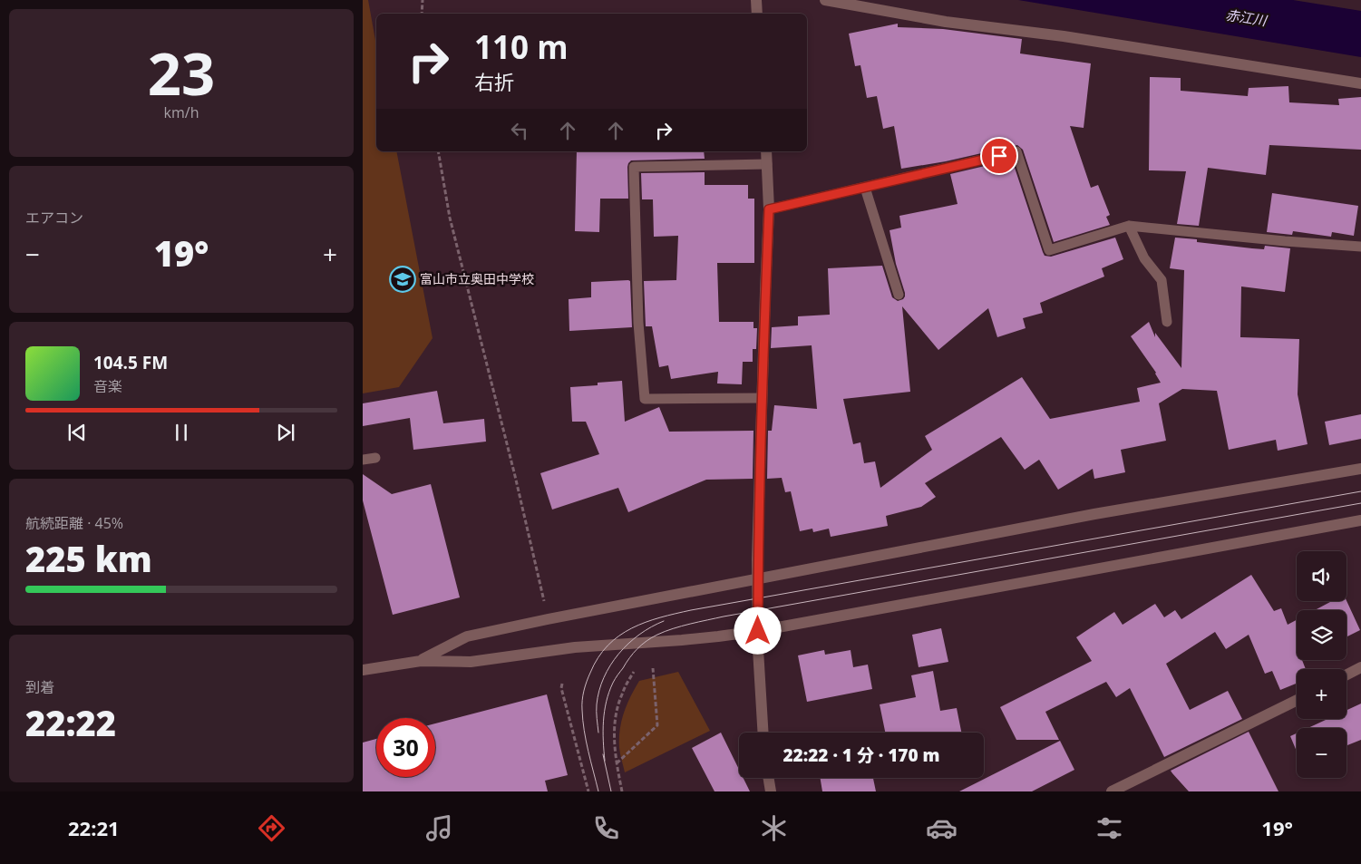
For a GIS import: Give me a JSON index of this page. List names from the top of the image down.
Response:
{
  "water": ["赤江川"],
  "places": {
    "school or university": ["富山市立奥田中学校"]
  },
  "page": {
    "tile": [
      ["23", "km/h"],
      "エアコン",
      ["航続距離 · 45%", "225 km"],
      ["到着", "22:22"]
    ],
    "turn": ["110 m", "右折"],
    "heat": ["−", "19°", "+"],
    "song": ["104.5 FM", "音楽"],
    "map_buttons": ["+", "−"],
    "limit": "30",
    "trip": "22:22 · 1 分 · 170 m",
    "tabs": ["22:21", "19°"]
  }
}
